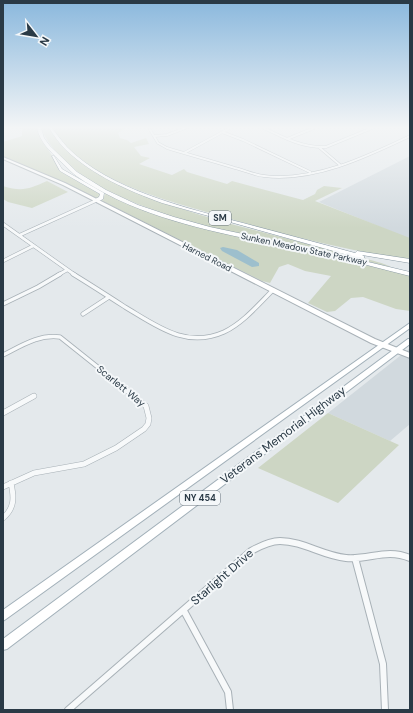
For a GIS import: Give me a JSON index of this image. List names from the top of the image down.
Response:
{
  "streets": {
    "highway": ["SM", "Sunken Meadow State Parkway"],
    "main road": ["Harned Road", "Veterans Memorial Highway", "NY 454"],
    "street": ["Scarlett Way", "Starlight Drive"]
  },
  "crossings": [
    ["Harned Road", "Veterans Memorial Highway"]
  ],
  "north": "bottom right"
}
